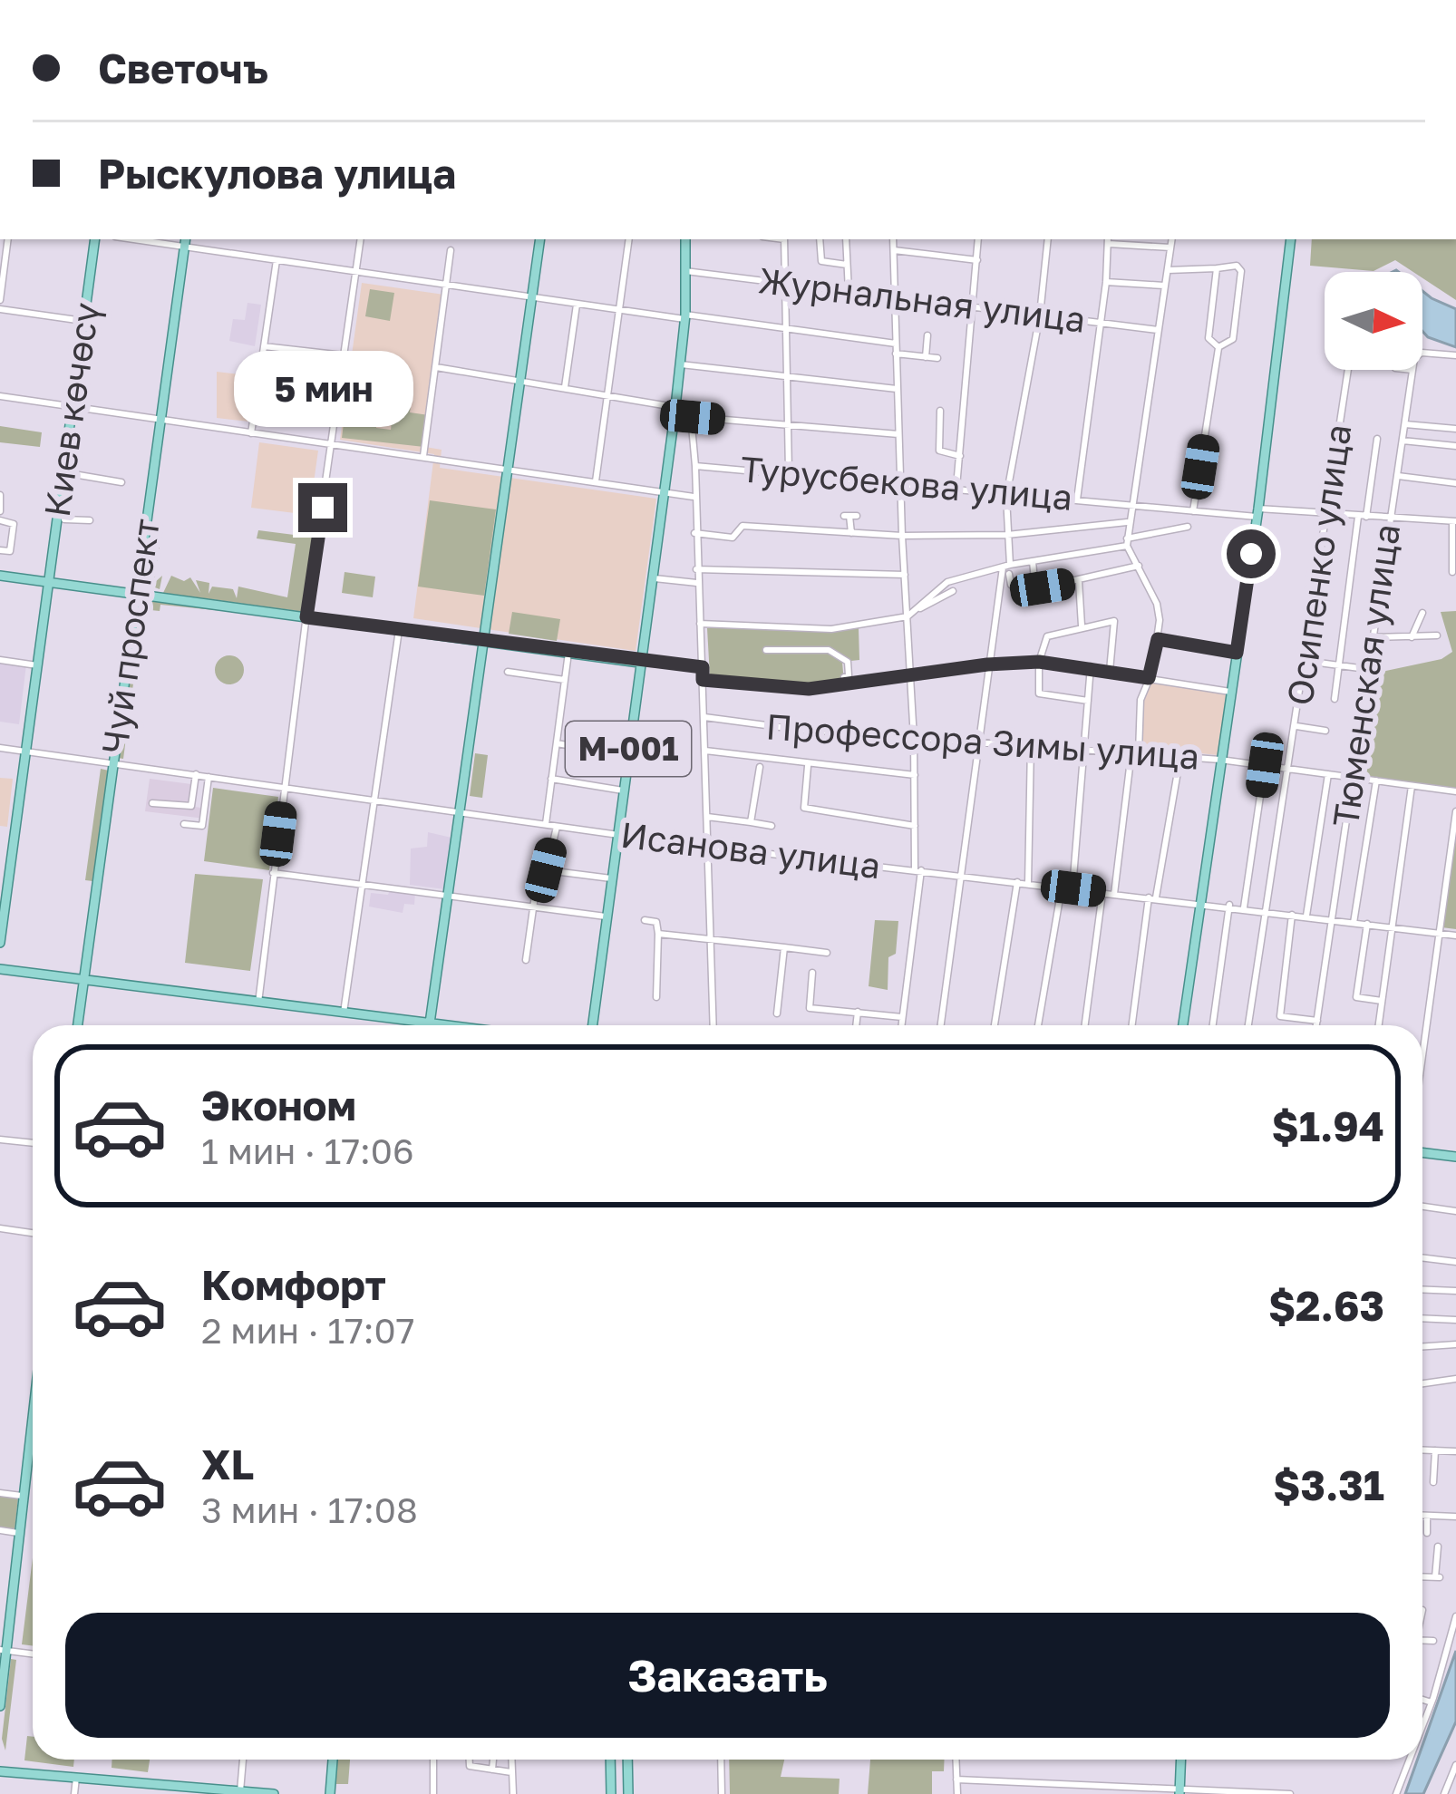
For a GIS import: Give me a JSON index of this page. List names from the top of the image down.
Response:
{
  "streets": {
    "main road": ["Киев көчөсү", "Чуй проспект", "М-001"],
    "street": [
      "Журнальная улица",
      "Турусбекова улица",
      "Осипенко улица",
      "Тюменская улица",
      "Профессора Зимы улица",
      "Исанова улица"
    ]
  },
  "crossings": [
    ["Журнальная улица", "М-001"],
    ["Киев көчөсү", "Турусбекова улица"],
    ["Киев көчөсү", "Исанова улица"],
    ["Турусбекова улица", "Осипенко улица"],
    ["Турусбекова улица", "Чуй проспект"],
    ["Турусбекова улица", "Тюменская улица"],
    ["Турусбекова улица", "М-001"],
    ["Осипенко улица", "Профессора Зимы улица"],
    ["Осипенко улица", "Исанова улица"],
    ["Чуй проспект", "Исанова улица"],
    ["Тюменская улица", "Профессора Зимы улица"],
    ["Тюменская улица", "Исанова улица"],
    ["М-001", "Исанова улица"]
  ],
  "north": "right",
  "page": {
    "banner": ["Светочъ", "Рыскулова улица"],
    "bubble": "5 мин",
    "list": [
      {
        "name": "Эконом",
        "note": "1 мин · 17:06",
        "value": "$1.94"
      },
      {
        "name": "Комфорт",
        "note": "2 мин · 17:07",
        "value": "$2.63"
      },
      {
        "name": "XL",
        "note": "3 мин · 17:08",
        "value": "$3.31"
      }
    ],
    "buttons": "Заказать"
  }
}
